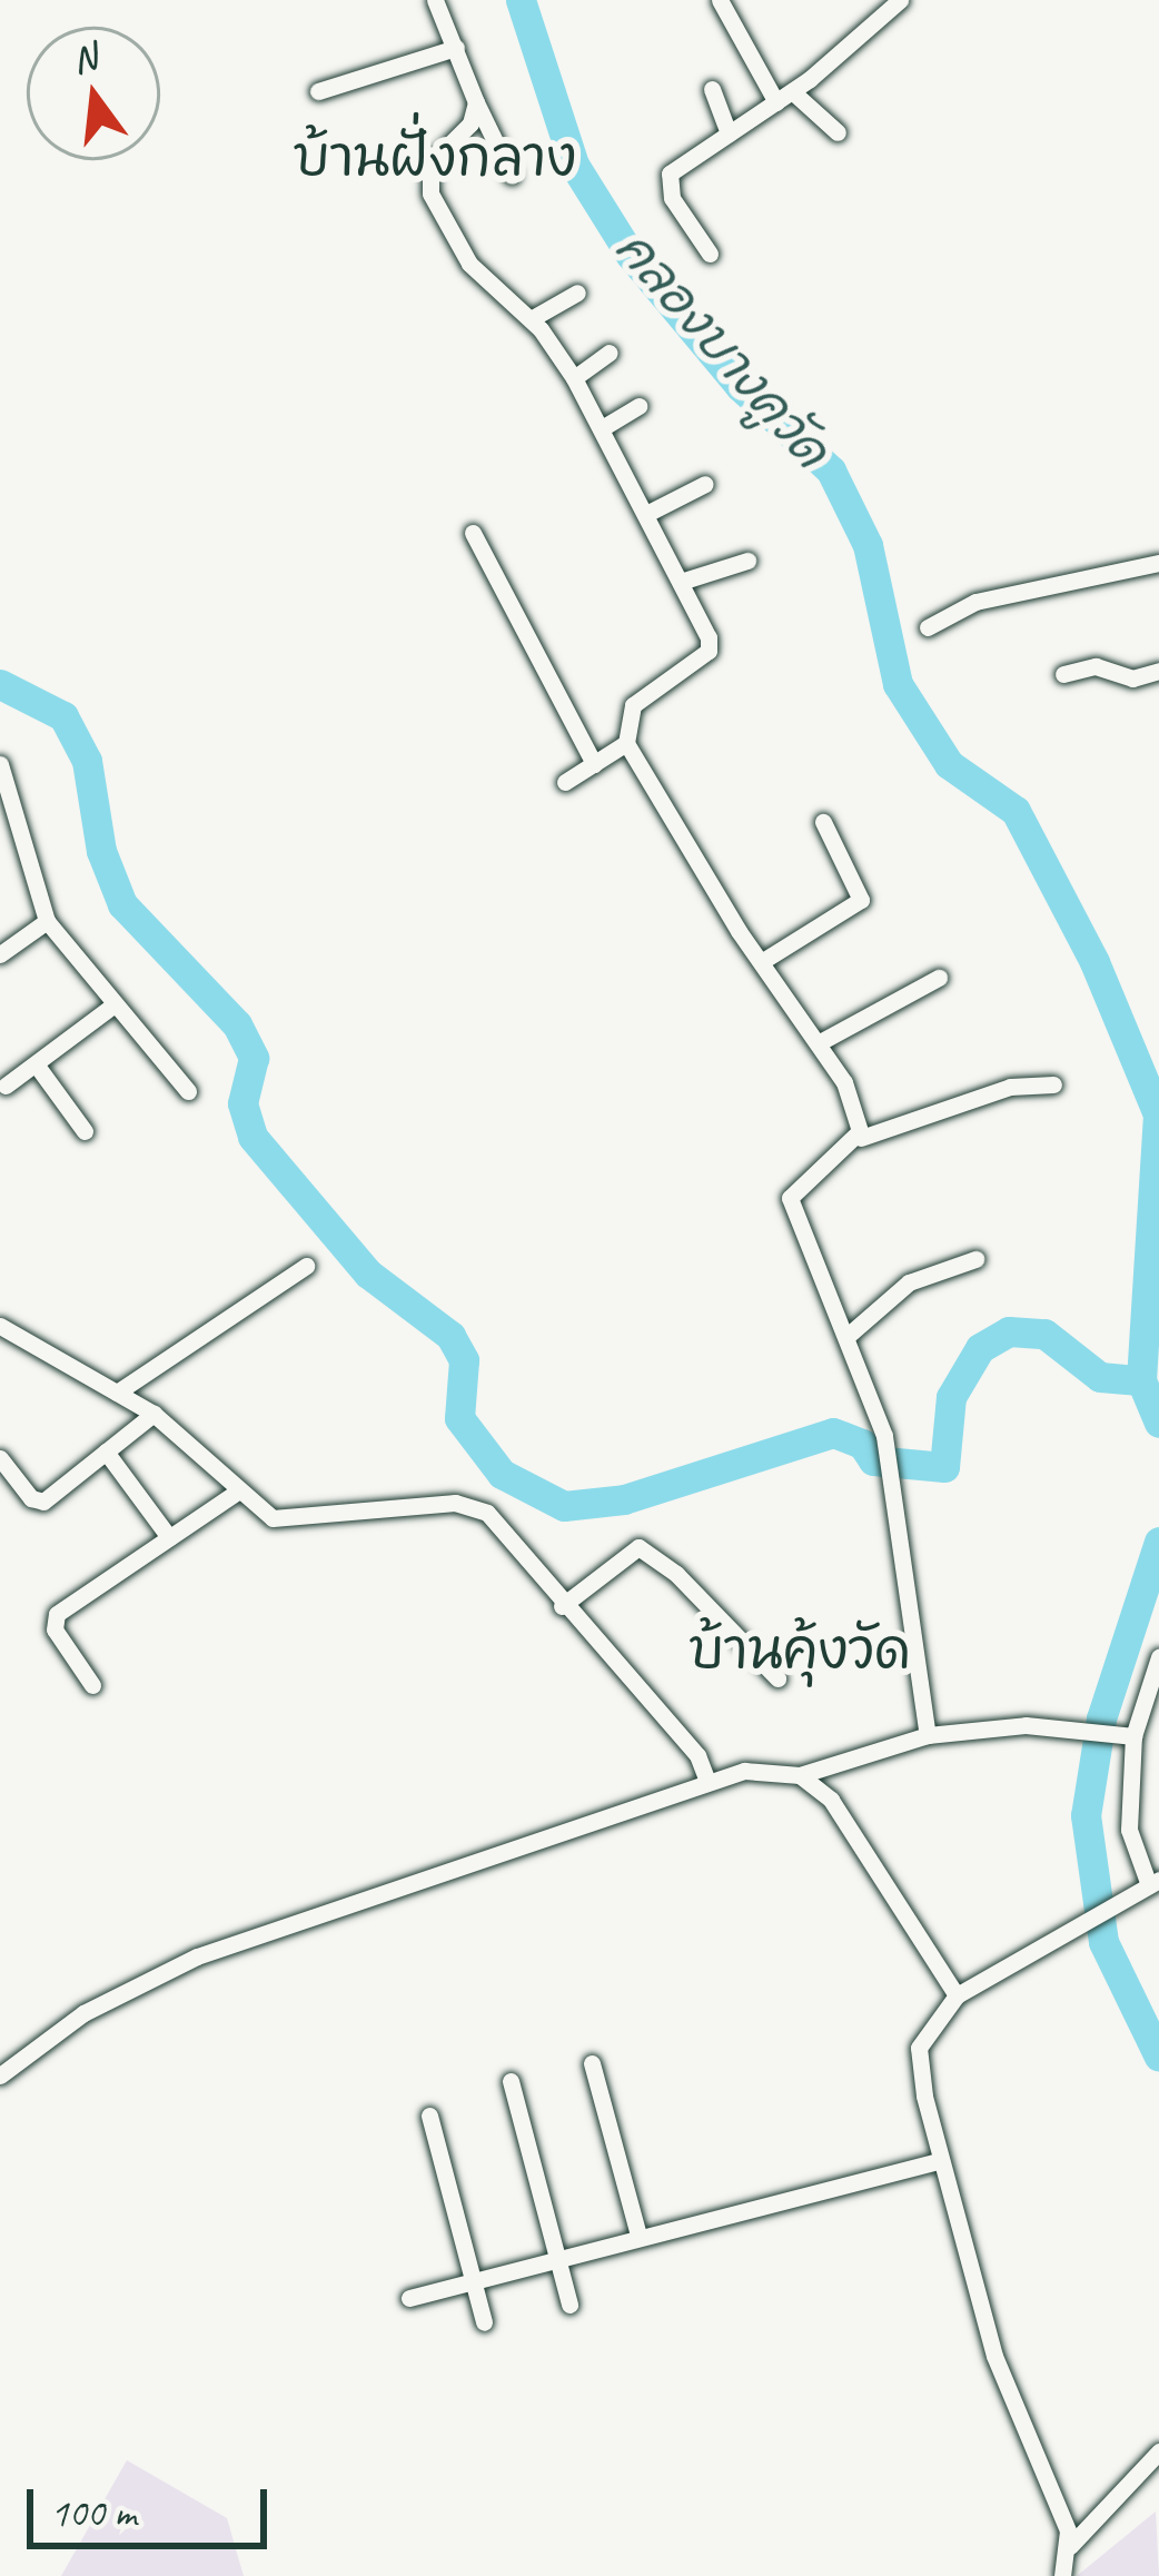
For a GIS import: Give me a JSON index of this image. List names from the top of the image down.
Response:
{
  "districts": ["บ้านฝั่งกลาง", "บ้านคุ้งวัด"],
  "water": ["คลองบางคูวัด"],
  "scale_bar": "100 m",
  "north": "top"
}
